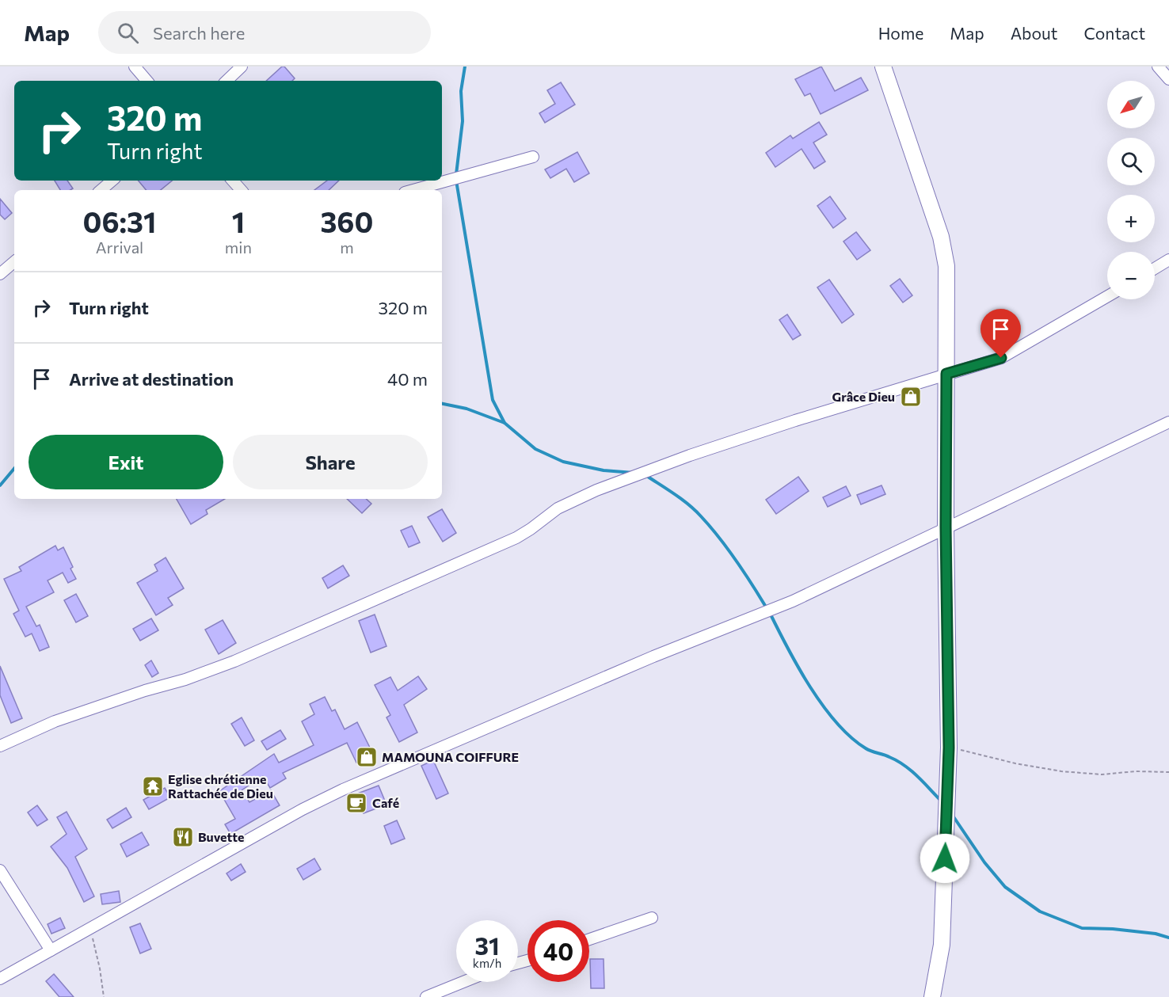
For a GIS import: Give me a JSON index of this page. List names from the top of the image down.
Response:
{
  "places": {
    "shop": ["Grâce Dieu", "MAMOUNA COIFFURE"],
    "temple": ["Eglise chrétienne Rattachée de Dieu"],
    "cafe": ["Café"],
    "restaurant": ["Buvette"]
  },
  "north": "bottom left",
  "page": {
    "header": "Map",
    "search": "Search here",
    "nav": [
      "Home",
      "Map",
      "About",
      "Contact"
    ],
    "map_buttons": ["+", "−"],
    "turn": ["320 m", "Turn right"],
    "eta": [
      "06:31",
      "Arrival",
      "1",
      "min",
      "360",
      "m"
    ],
    "list": [
      {
        "name": "Turn right",
        "value": "320 m"
      },
      {
        "name": "Arrive at destination",
        "value": "40 m"
      }
    ],
    "buttons": ["Exit", "Share"],
    "speed": "31 km/h",
    "limit": "40"
  }
}
